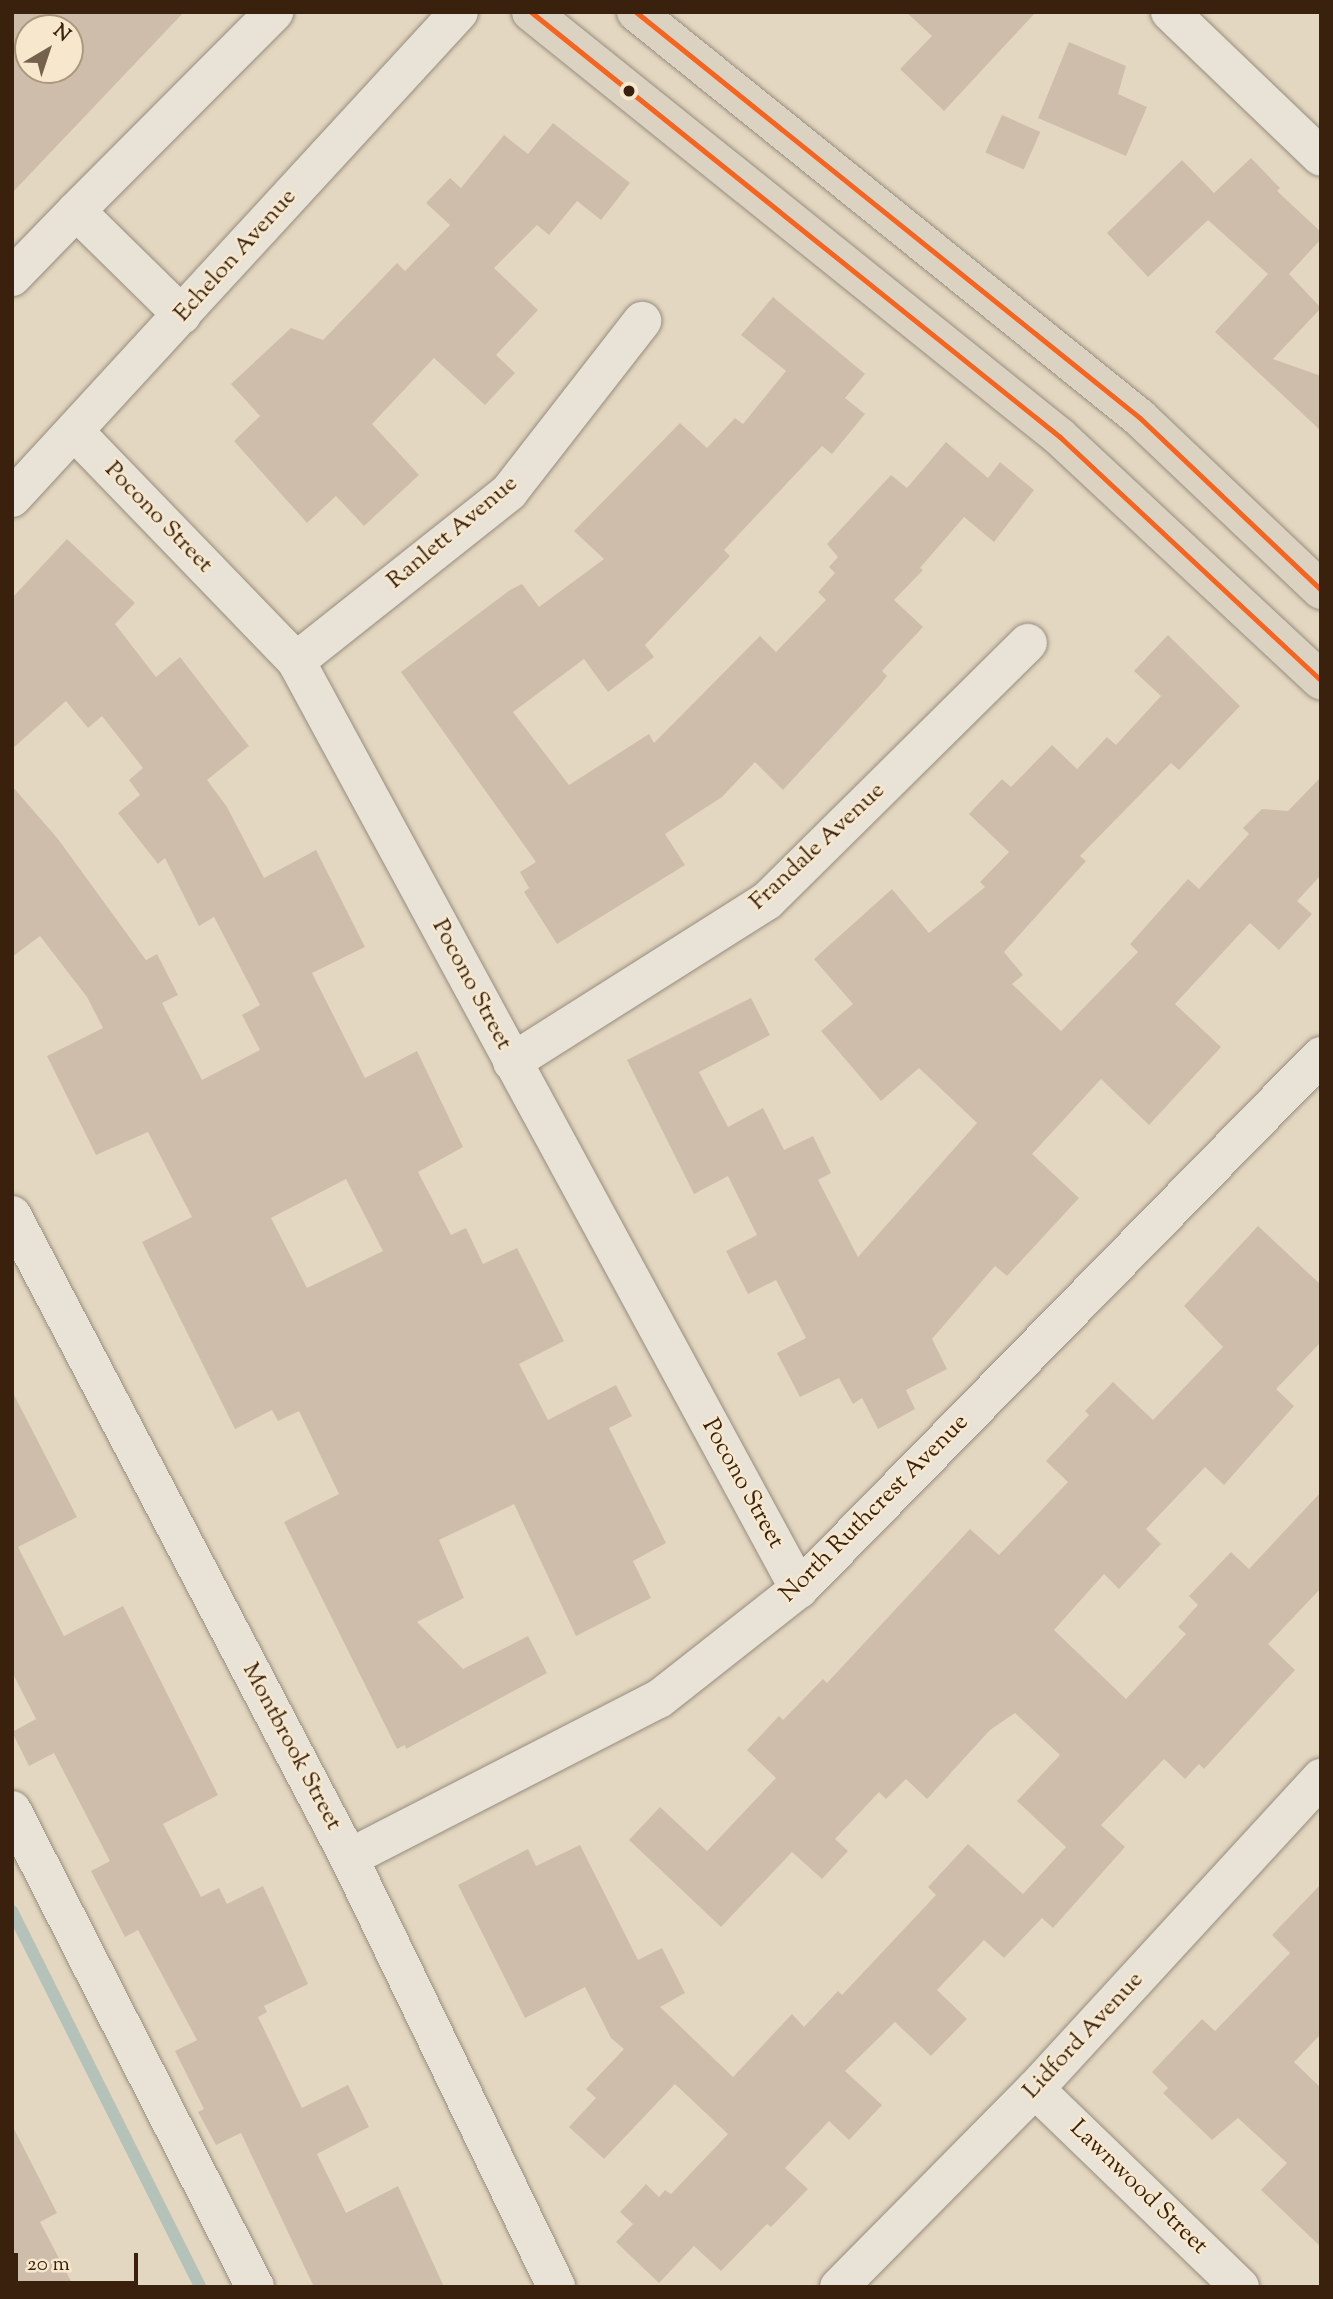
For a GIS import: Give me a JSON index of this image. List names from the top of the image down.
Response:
{
  "streets": {
    "street": [
      "Echelon Avenue",
      "Pocono Street",
      "Ranlett Avenue",
      "Frandale Avenue",
      "North Ruthcrest Avenue",
      "Montbrook Street",
      "Lidford Avenue",
      "Lawnwood Street"
    ]
  },
  "crossings": [
    ["Echelon Avenue", "Pocono Street"],
    ["Pocono Street", "Ranlett Avenue"],
    ["Pocono Street", "Frandale Avenue"],
    ["Pocono Street", "North Ruthcrest Avenue"],
    ["North Ruthcrest Avenue", "Montbrook Street"],
    ["Lidford Avenue", "Lawnwood Street"]
  ],
  "scale_bar": "20 m",
  "north": "top right"
}
